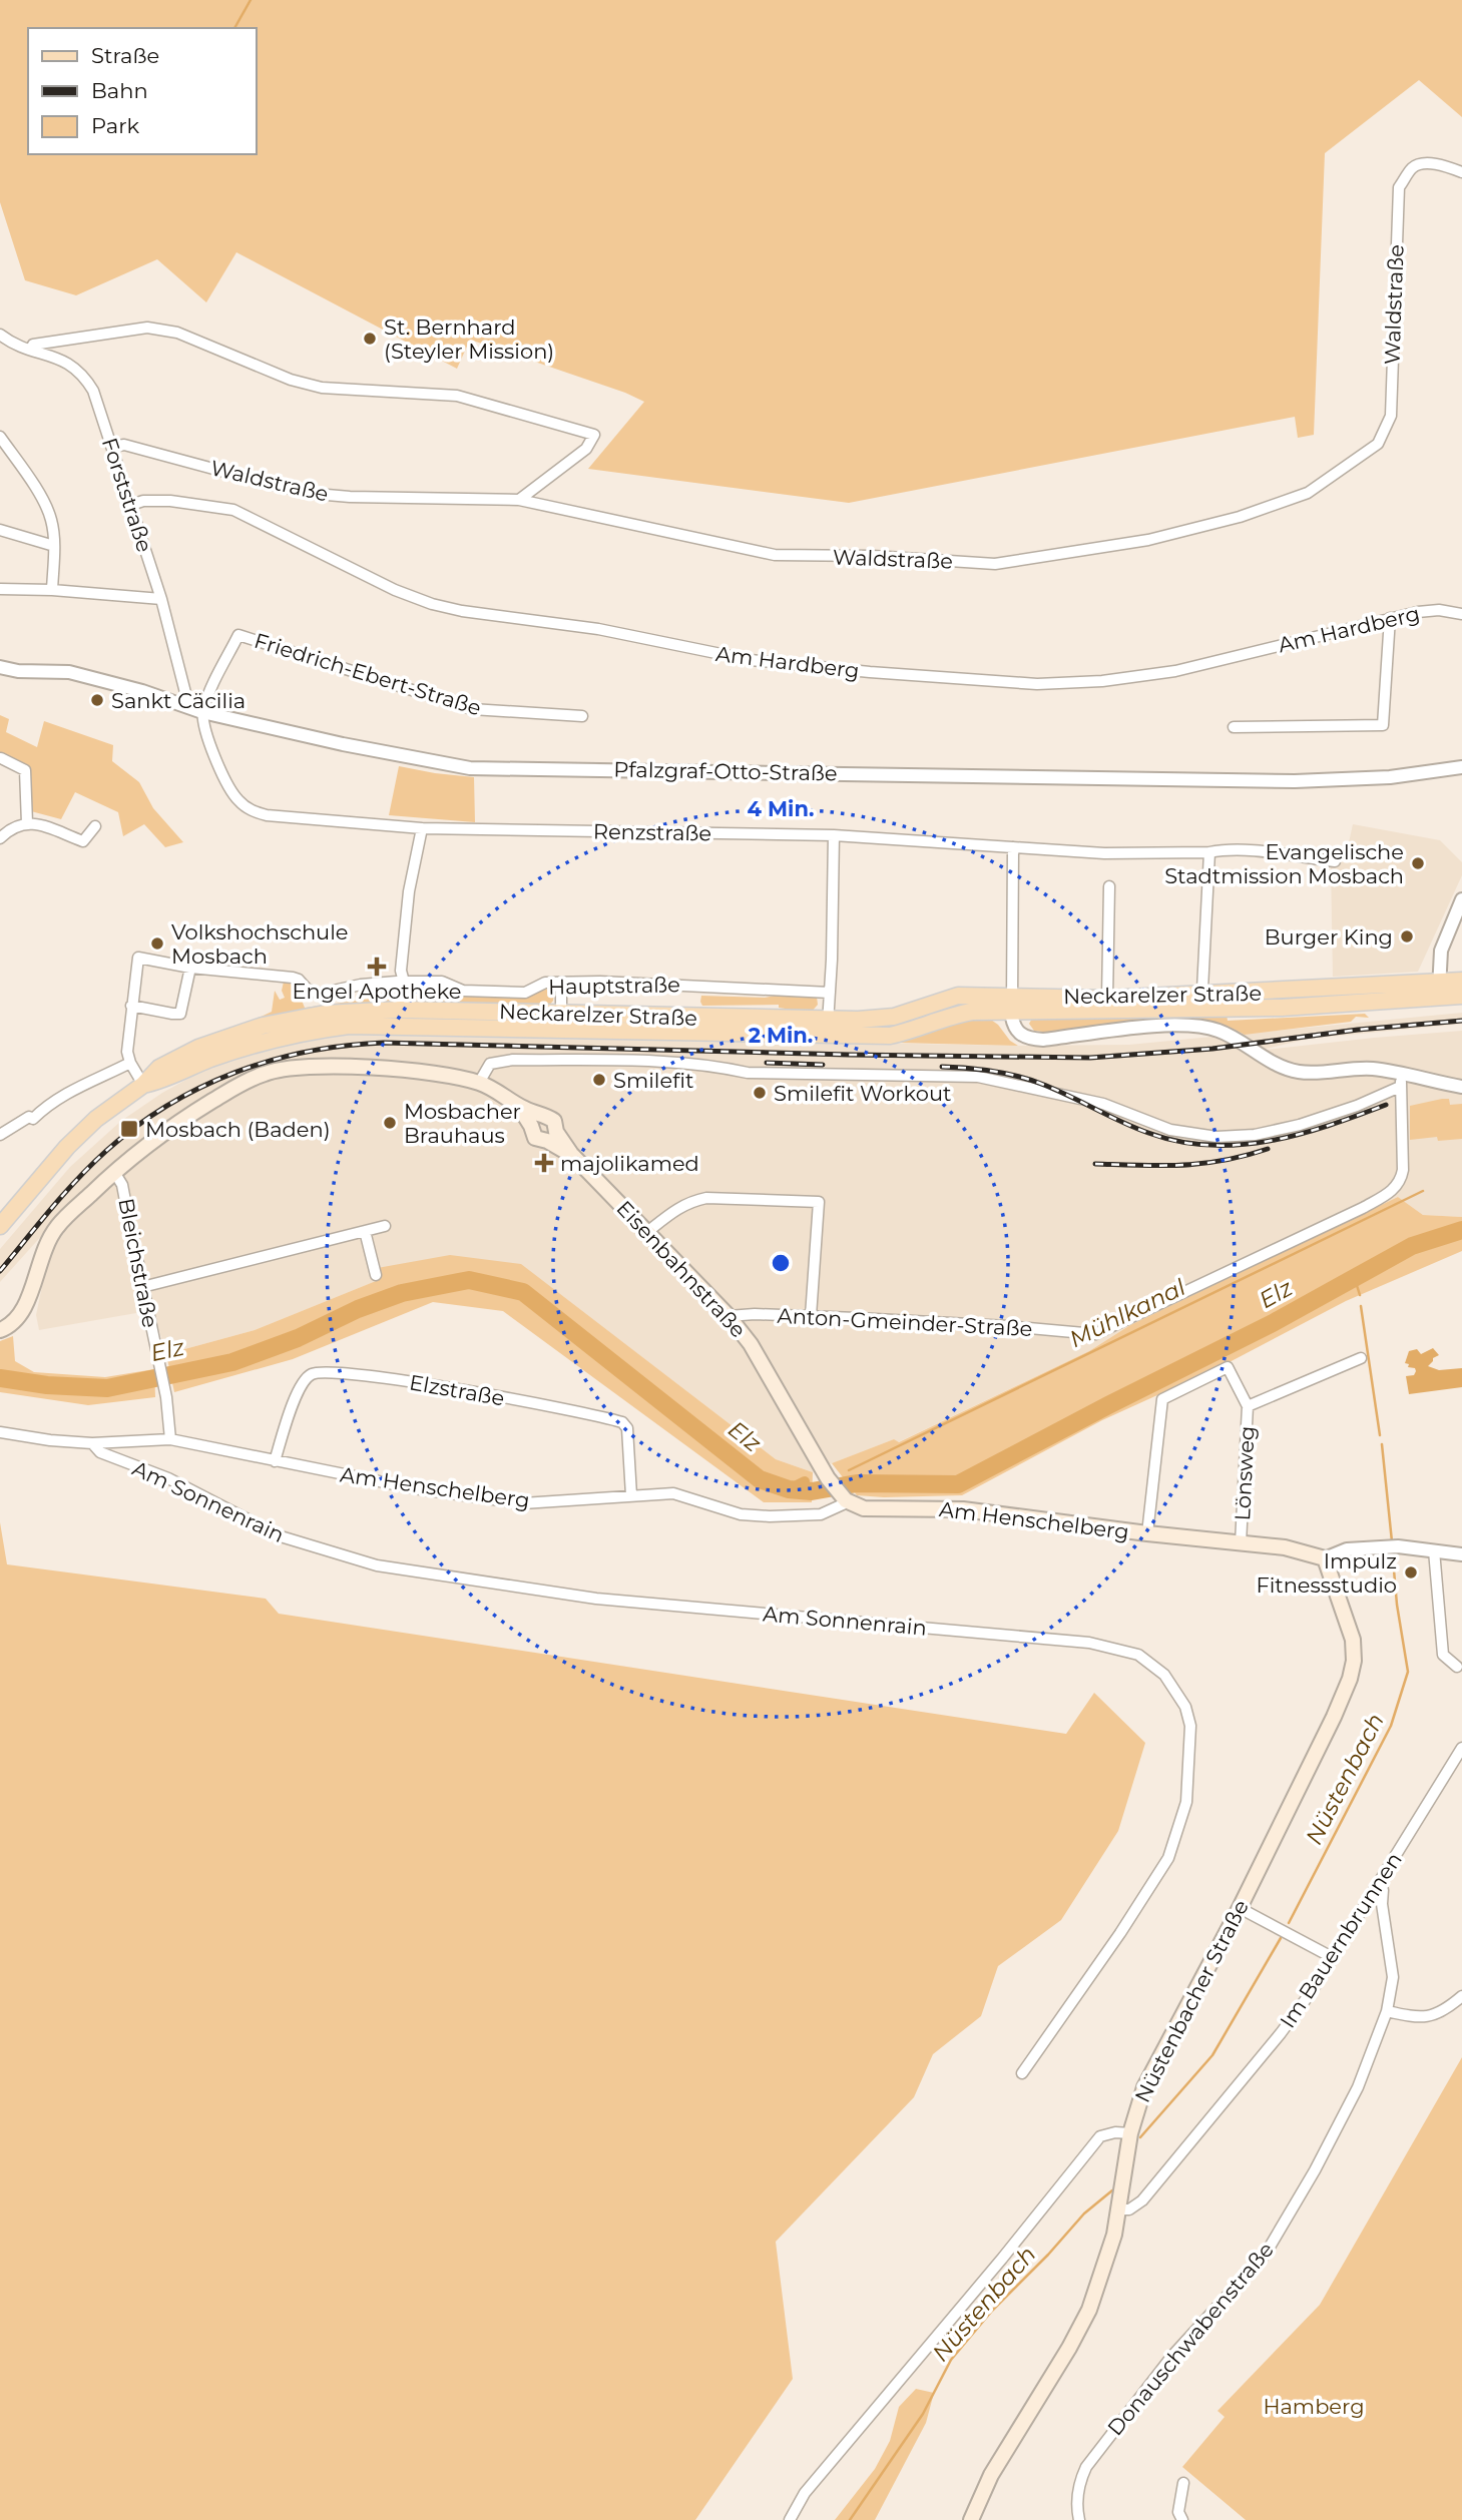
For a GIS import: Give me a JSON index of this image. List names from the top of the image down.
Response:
{
  "streets": {
    "main road": [
      "Neckarelzer Straße",
      "Eisenbahnstraße",
      "Am Henschelberg",
      "Nüstenbacher Straße"
    ],
    "street": [
      "Waldstraße",
      "Forststraße",
      "Am Hardberg",
      "Friedrich-Ebert-Straße",
      "Pfalzgraf-Otto-Straße",
      "Renzstraße",
      "Hauptstraße",
      "Bleichstraße",
      "Anton-Gmeinder-Straße",
      "Elzstraße",
      "Lönsweg",
      "Am Sonnenrain",
      "Im Bauernbrunnen",
      "Donauschwabenstraße"
    ]
  },
  "crossings": [
    ["Waldstraße", "Forststraße"],
    ["Forststraße", "Am Hardberg"],
    ["Forststraße", "Pfalzgraf-Otto-Straße"],
    ["Friedrich-Ebert-Straße", "Pfalzgraf-Otto-Straße"],
    ["Friedrich-Ebert-Straße", "Renzstraße"],
    ["Pfalzgraf-Otto-Straße", "Renzstraße"],
    ["Bleichstraße", "Am Henschelberg"],
    ["Eisenbahnstraße", "Anton-Gmeinder-Straße"],
    ["Eisenbahnstraße", "Am Henschelberg"],
    ["Elzstraße", "Am Henschelberg"],
    ["Lönsweg", "Am Henschelberg"],
    ["Am Henschelberg", "Am Sonnenrain"],
    ["Am Henschelberg", "Nüstenbacher Straße"],
    ["Im Bauernbrunnen", "Nüstenbacher Straße"],
    ["Im Bauernbrunnen", "Donauschwabenstraße"]
  ],
  "water": ["Elz", "Mühlkanal", "Nüstenbach"],
  "parks": ["Hamberg"],
  "places": {
    "other": [
      "St. Bernhard (Steyler Mission)",
      "Sankt Cäcilia",
      "Evangelische Stadtmission Mosbach",
      "Burger King",
      "Volkshochschule Mosbach",
      "Smilefit",
      "Smilefit Workout",
      "Mosbacher Brauhaus",
      "Impulz Fitnessstudio"
    ],
    "health": ["Engel Apotheke", "majolikamed"],
    "transit": ["Mosbach (Baden)"]
  },
  "legend": ["Straße", "Bahn", "Park"],
  "rings": ["4 Min.", "2 Min."]
}
